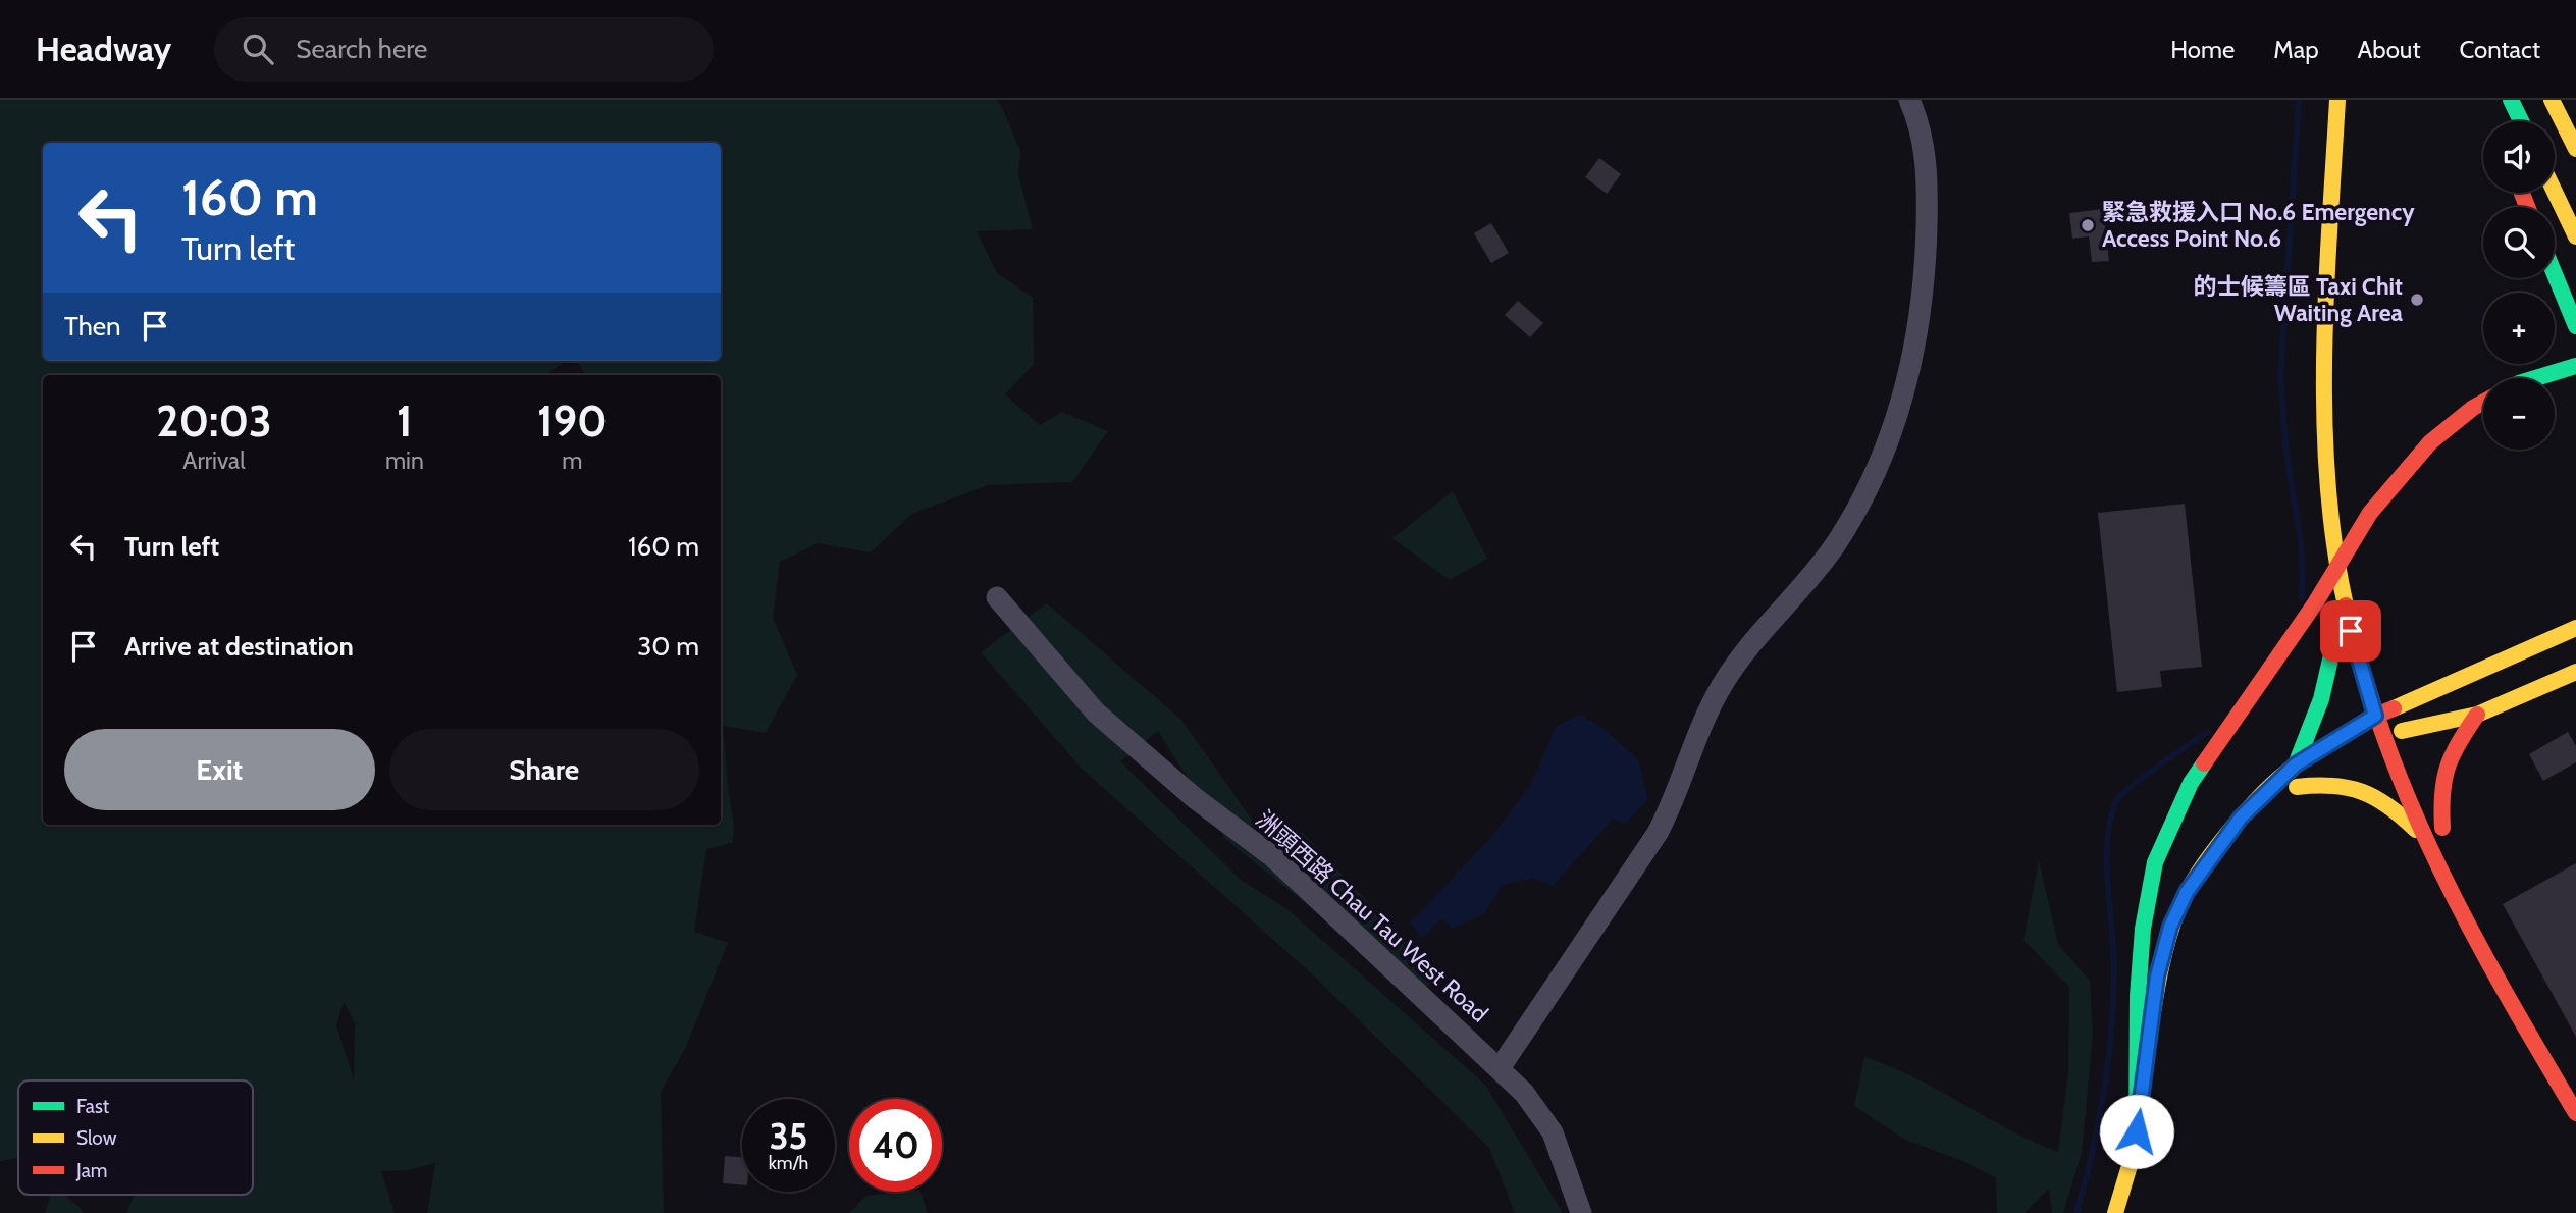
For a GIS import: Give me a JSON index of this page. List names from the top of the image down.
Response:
{
  "streets": {
    "street": ["洲頭西路 Chau Tau West Road"]
  },
  "places": ["緊急救援入口 No.6 Emergency Access Point No.6", "的士候籌區 Taxi Chit Waiting Area"],
  "legend": ["Fast", "Slow", "Jam"],
  "page": {
    "header": "Headway",
    "search": "Search here",
    "nav": [
      "Home",
      "Map",
      "About",
      "Contact"
    ],
    "map_buttons": ["+", "−"],
    "turn": ["160 m", "Turn left"],
    "then": "Then",
    "eta": [
      "20:03",
      "Arrival",
      "1",
      "min",
      "190",
      "m"
    ],
    "list": [
      {
        "name": "Turn left",
        "value": "160 m"
      },
      {
        "name": "Arrive at destination",
        "value": "30 m"
      }
    ],
    "buttons": ["Exit", "Share"],
    "speed": "35 km/h",
    "limit": "40"
  }
}
